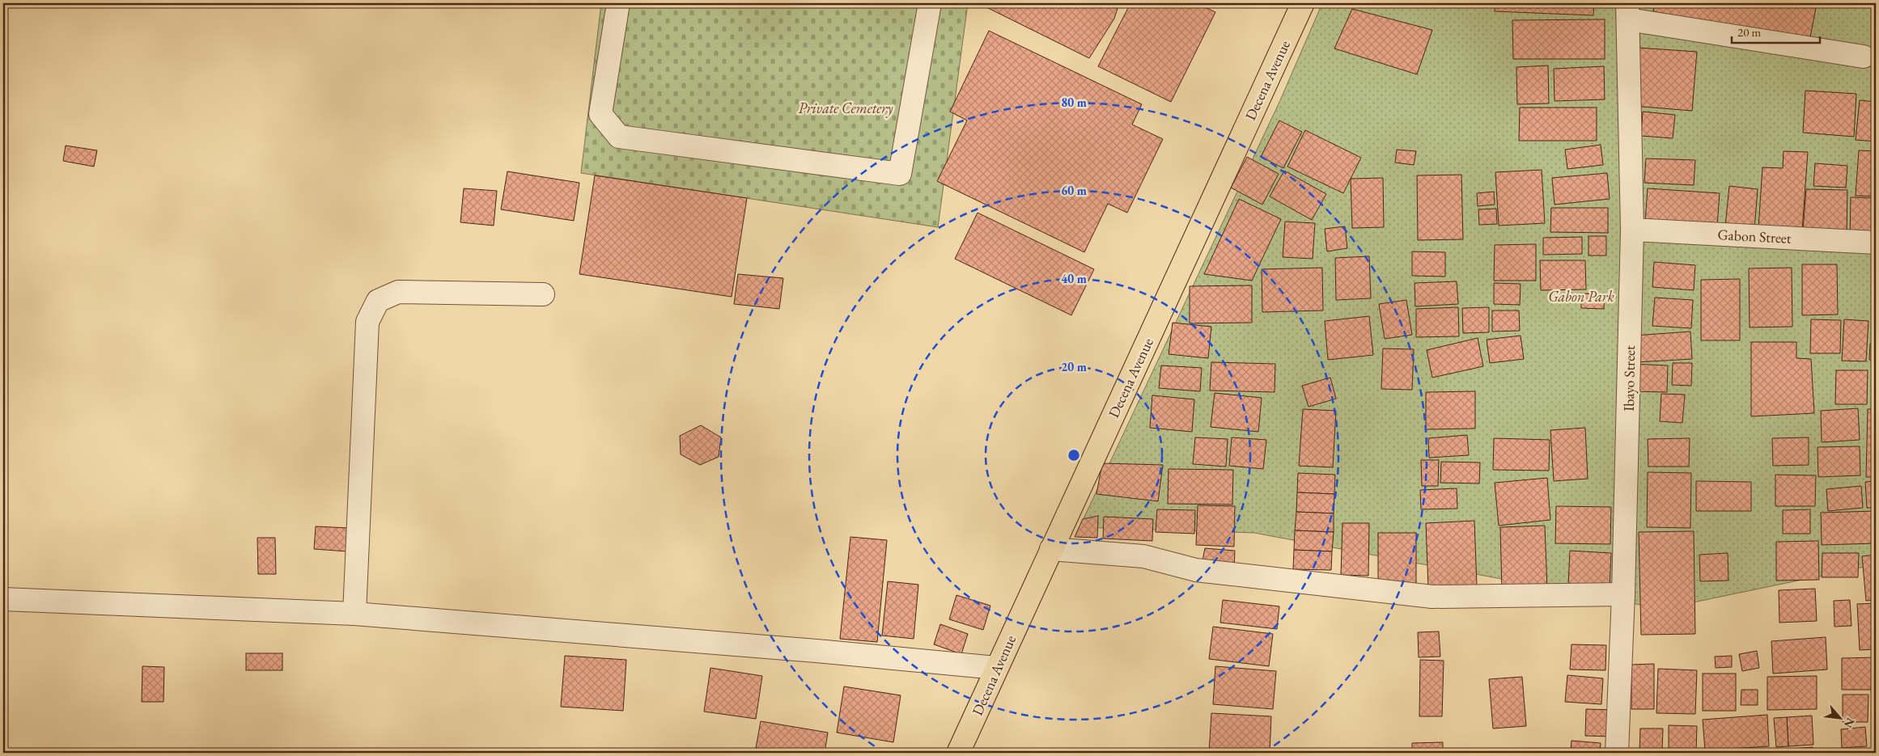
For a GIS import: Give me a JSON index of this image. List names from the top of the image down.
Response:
{
  "streets": {
    "main road": ["Decena Avenue"],
    "street": ["Gabon Street", "Ibayo Street"]
  },
  "crossings": [
    ["Gabon Street", "Ibayo Street"]
  ],
  "parks": ["Private Cemetery", "Gabon Park"],
  "scale_bar": "20 m",
  "north": "bottom right",
  "rings": [
    "80 m",
    "60 m",
    "40 m",
    "20 m"
  ]
}
